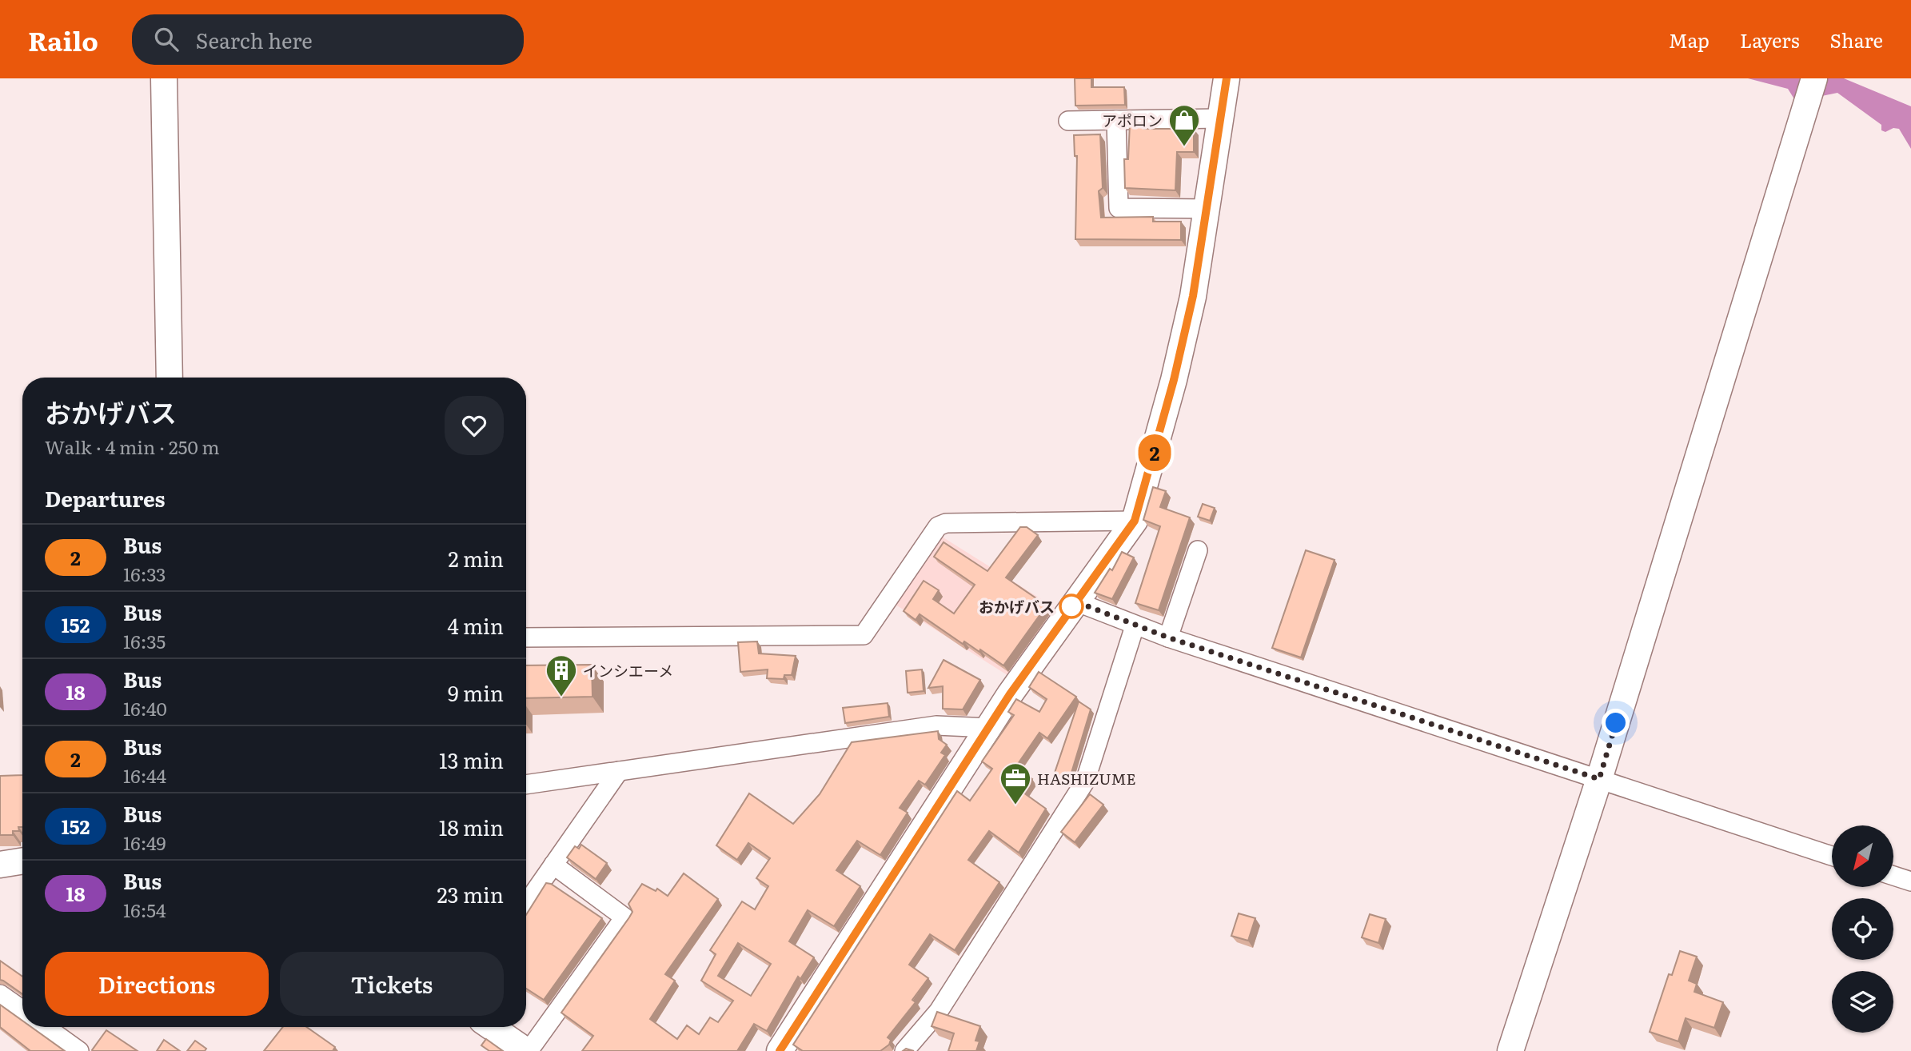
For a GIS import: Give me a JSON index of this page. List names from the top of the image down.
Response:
{
  "places": {
    "shop": ["アポロン"],
    "other": ["おかげバス"],
    "building": ["インシエーメ"],
    "office": ["HASHIZUME"]
  },
  "lines": ["bus line 2"],
  "north": "bottom left",
  "page": {
    "header": "Railo",
    "search": "Search here",
    "nav": ["Map", "Layers", "Share"],
    "on_map": "2",
    "heading": [
      ["おかげバス", "Walk · 4 min · 250 m"],
      "Departures"
    ],
    "list": [
      {
        "mark": "2",
        "name": "Bus",
        "note": "16:33",
        "value": "2 min"
      },
      {
        "mark": "152",
        "name": "Bus",
        "note": "16:35",
        "value": "4 min"
      },
      {
        "mark": "18",
        "name": "Bus",
        "note": "16:40",
        "value": "9 min"
      },
      {
        "mark": "2",
        "name": "Bus",
        "note": "16:44",
        "value": "13 min"
      },
      {
        "mark": "152",
        "name": "Bus",
        "note": "16:49",
        "value": "18 min"
      },
      {
        "mark": "18",
        "name": "Bus",
        "note": "16:54",
        "value": "23 min"
      }
    ],
    "buttons": ["Directions", "Tickets"]
  }
}
